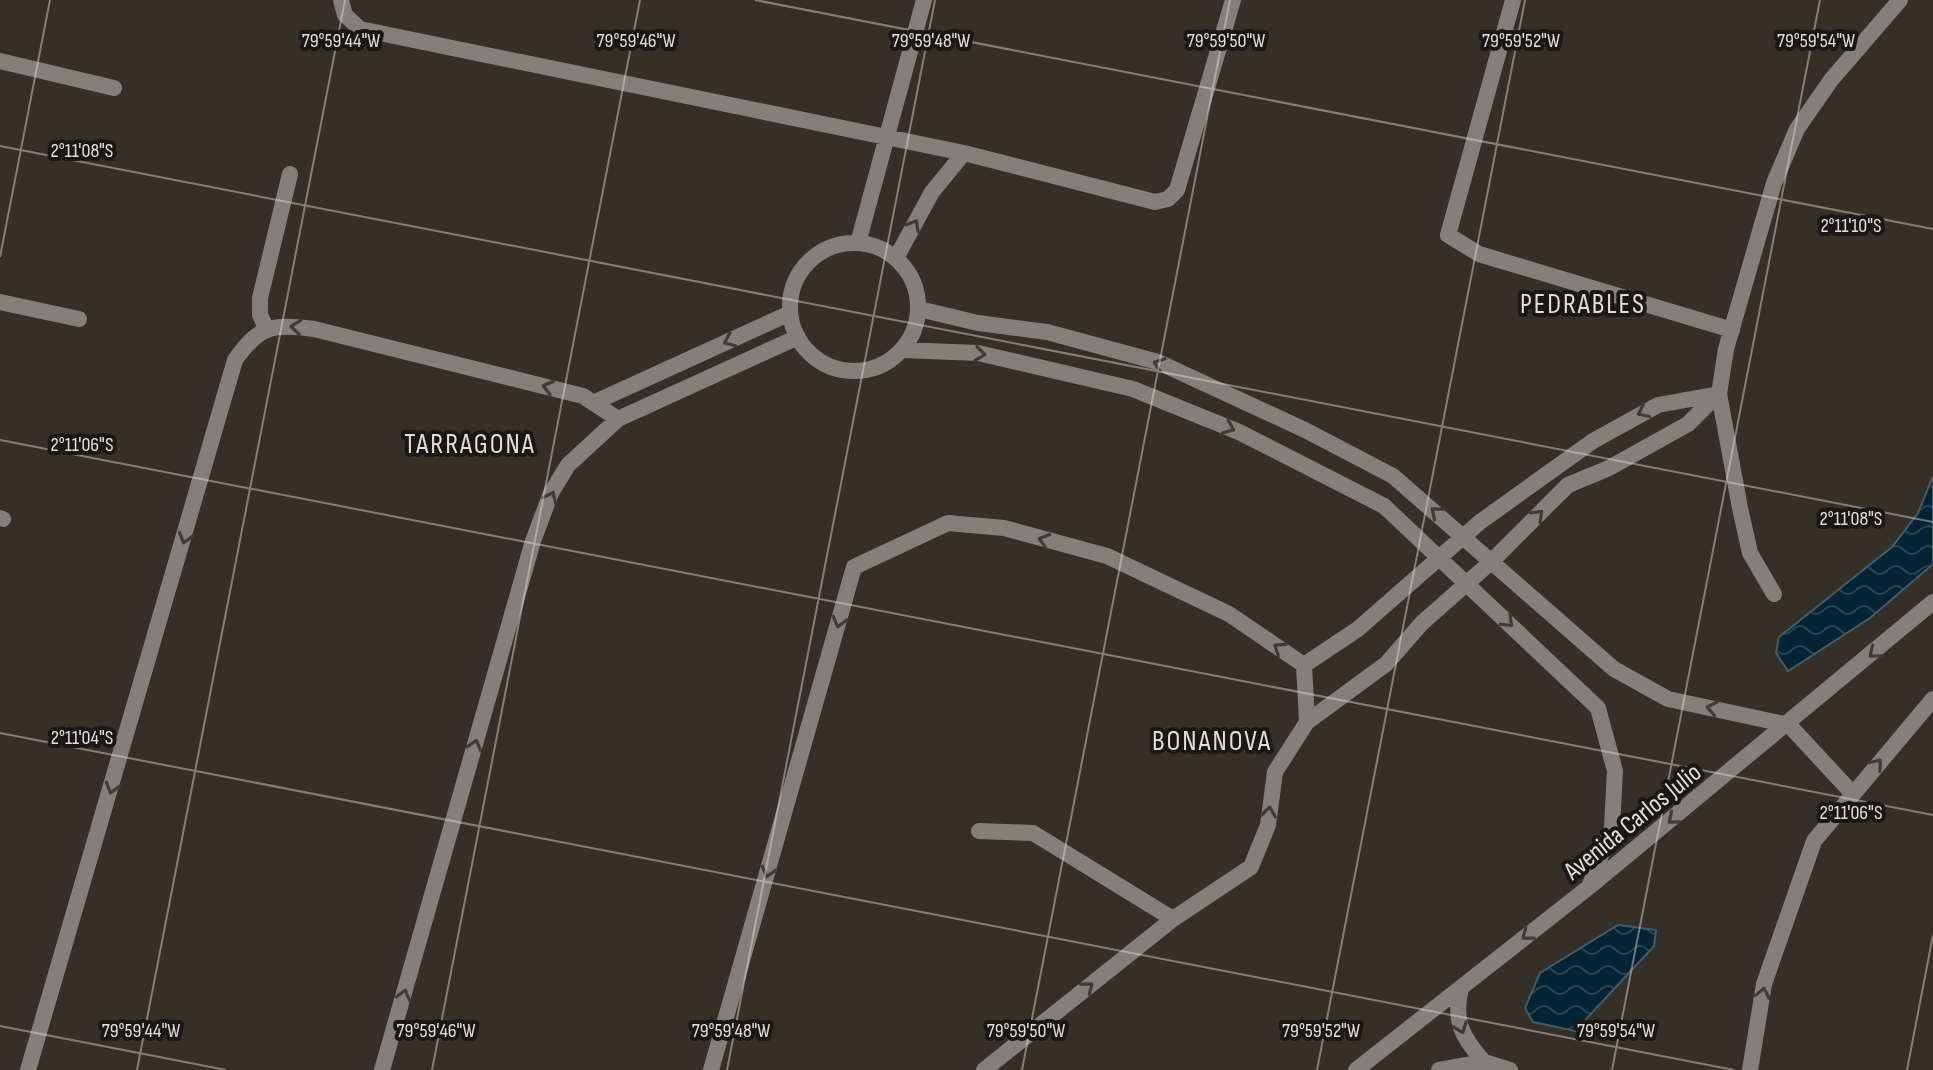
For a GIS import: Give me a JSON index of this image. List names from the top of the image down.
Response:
{
  "streets": {
    "street": ["Avenida Carlos Julio"]
  },
  "one_way": ["Avenida Carlos Julio"],
  "districts": ["PEDRABLES", "TARRAGONA", "BONANOVA"],
  "coordinates": [
    "79°59'44\"W",
    "79°59'46\"W",
    "79°59'48\"W",
    "79°59'50\"W",
    "79°59'52\"W",
    "79°59'54\"W",
    "2°11'08\"S",
    "2°11'10\"S",
    "2°11'06\"S",
    "2°11'04\"S"
  ]
}
